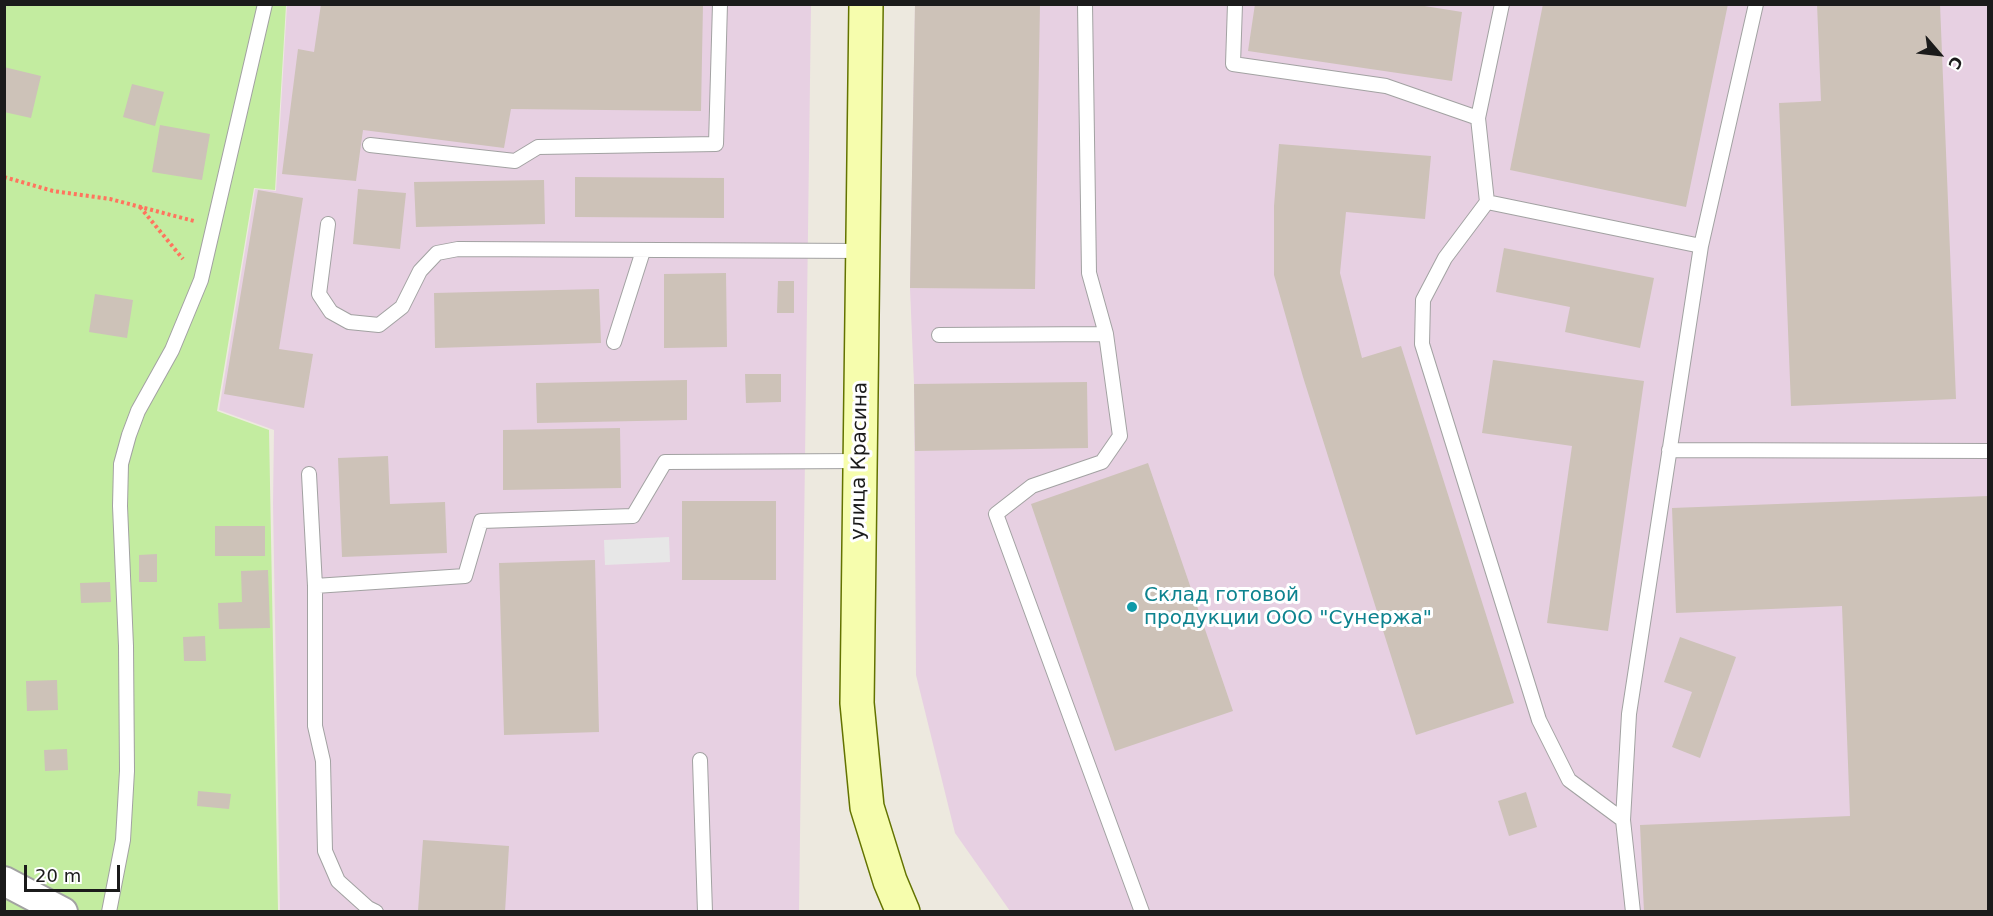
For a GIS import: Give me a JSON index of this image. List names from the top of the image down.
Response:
{
  "streets": {
    "main road": ["улица Красина"]
  },
  "places": ["Склад готовой продукции ООО \"Сунержа\""],
  "scale_bar": "20 m",
  "north": "bottom right"
}
